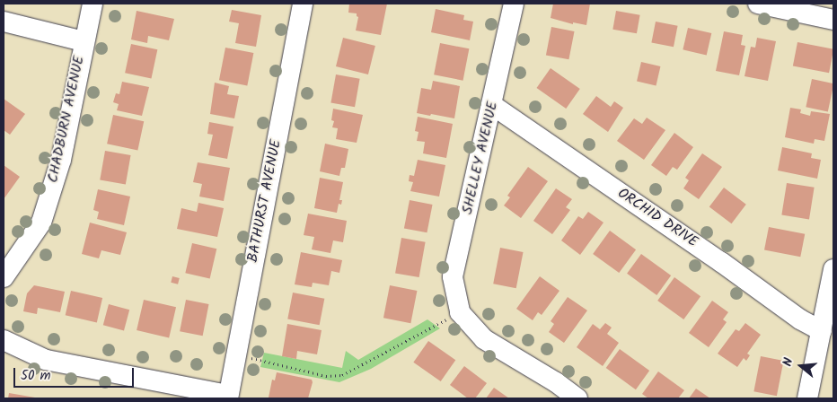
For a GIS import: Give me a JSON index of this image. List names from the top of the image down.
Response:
{
  "streets": {
    "street": [
      "CHADBURN AVENUE",
      "SHELLEY AVENUE",
      "BATHURST AVENUE",
      "ORCHID DRIVE"
    ]
  },
  "crossings": [
    ["SHELLEY AVENUE", "ORCHID DRIVE"]
  ],
  "scale_bar": "50 m",
  "north": "left"
}
